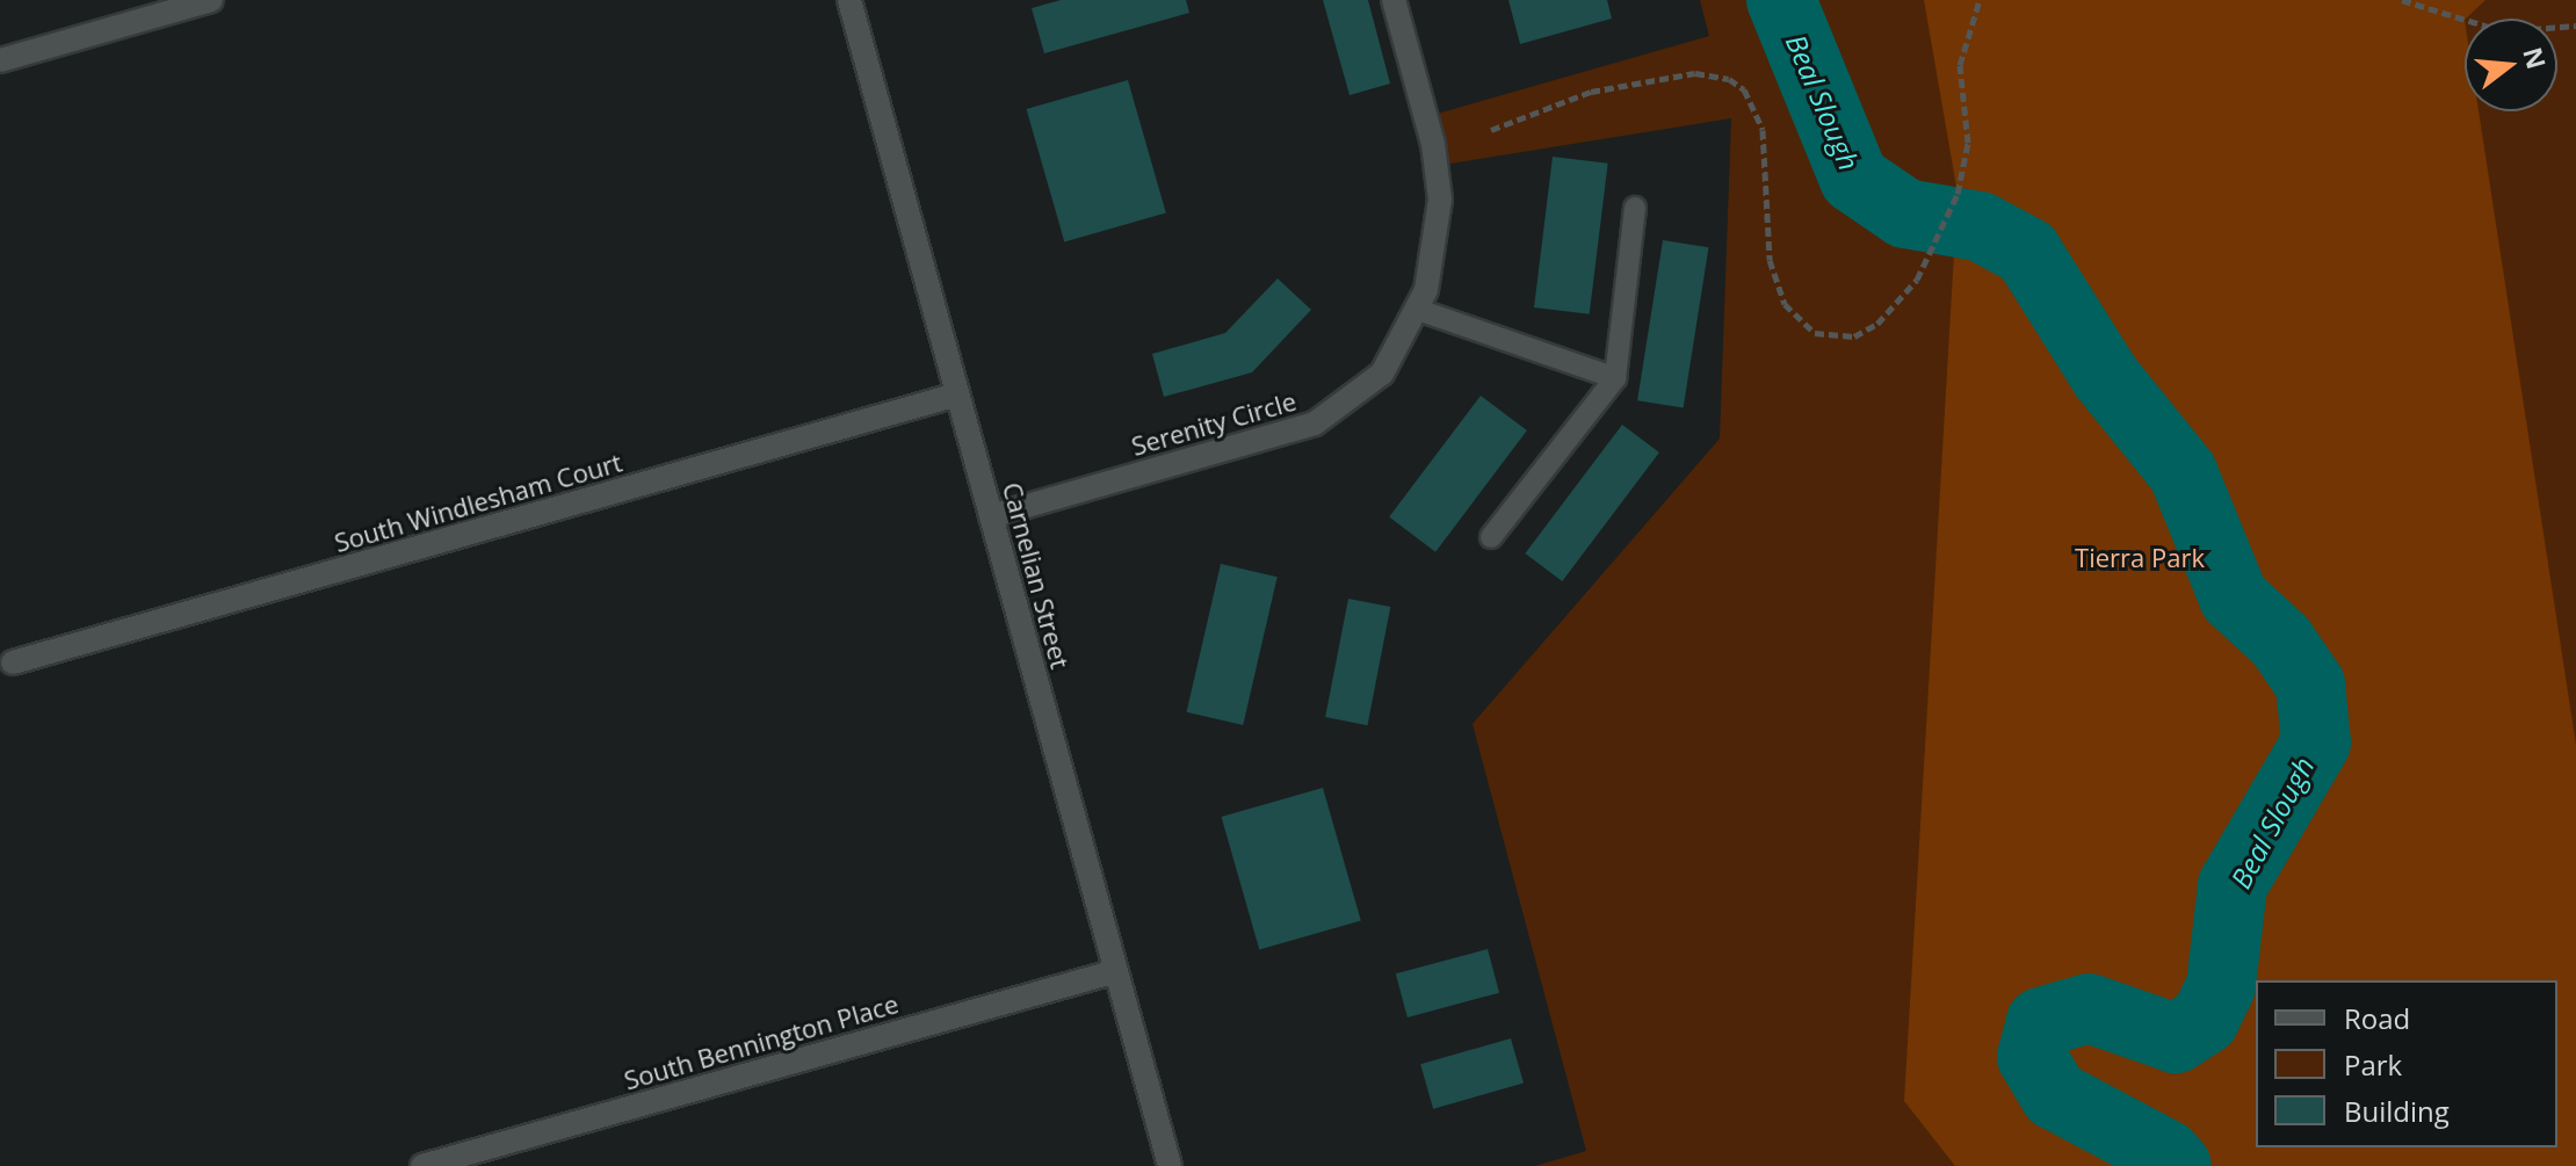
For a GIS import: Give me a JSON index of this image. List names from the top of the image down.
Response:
{
  "streets": {
    "street": [
      "Serenity Circle",
      "South Windlesham Court",
      "Carnelian Street",
      "South Bennington Place"
    ]
  },
  "crossings": [
    ["Serenity Circle", "Carnelian Street"],
    ["South Windlesham Court", "Carnelian Street"],
    ["Carnelian Street", "South Bennington Place"]
  ],
  "water": ["Beal Slough"],
  "parks": ["Tierra Park"],
  "legend": ["Road", "Park", "Building"],
  "north": "right"
}
